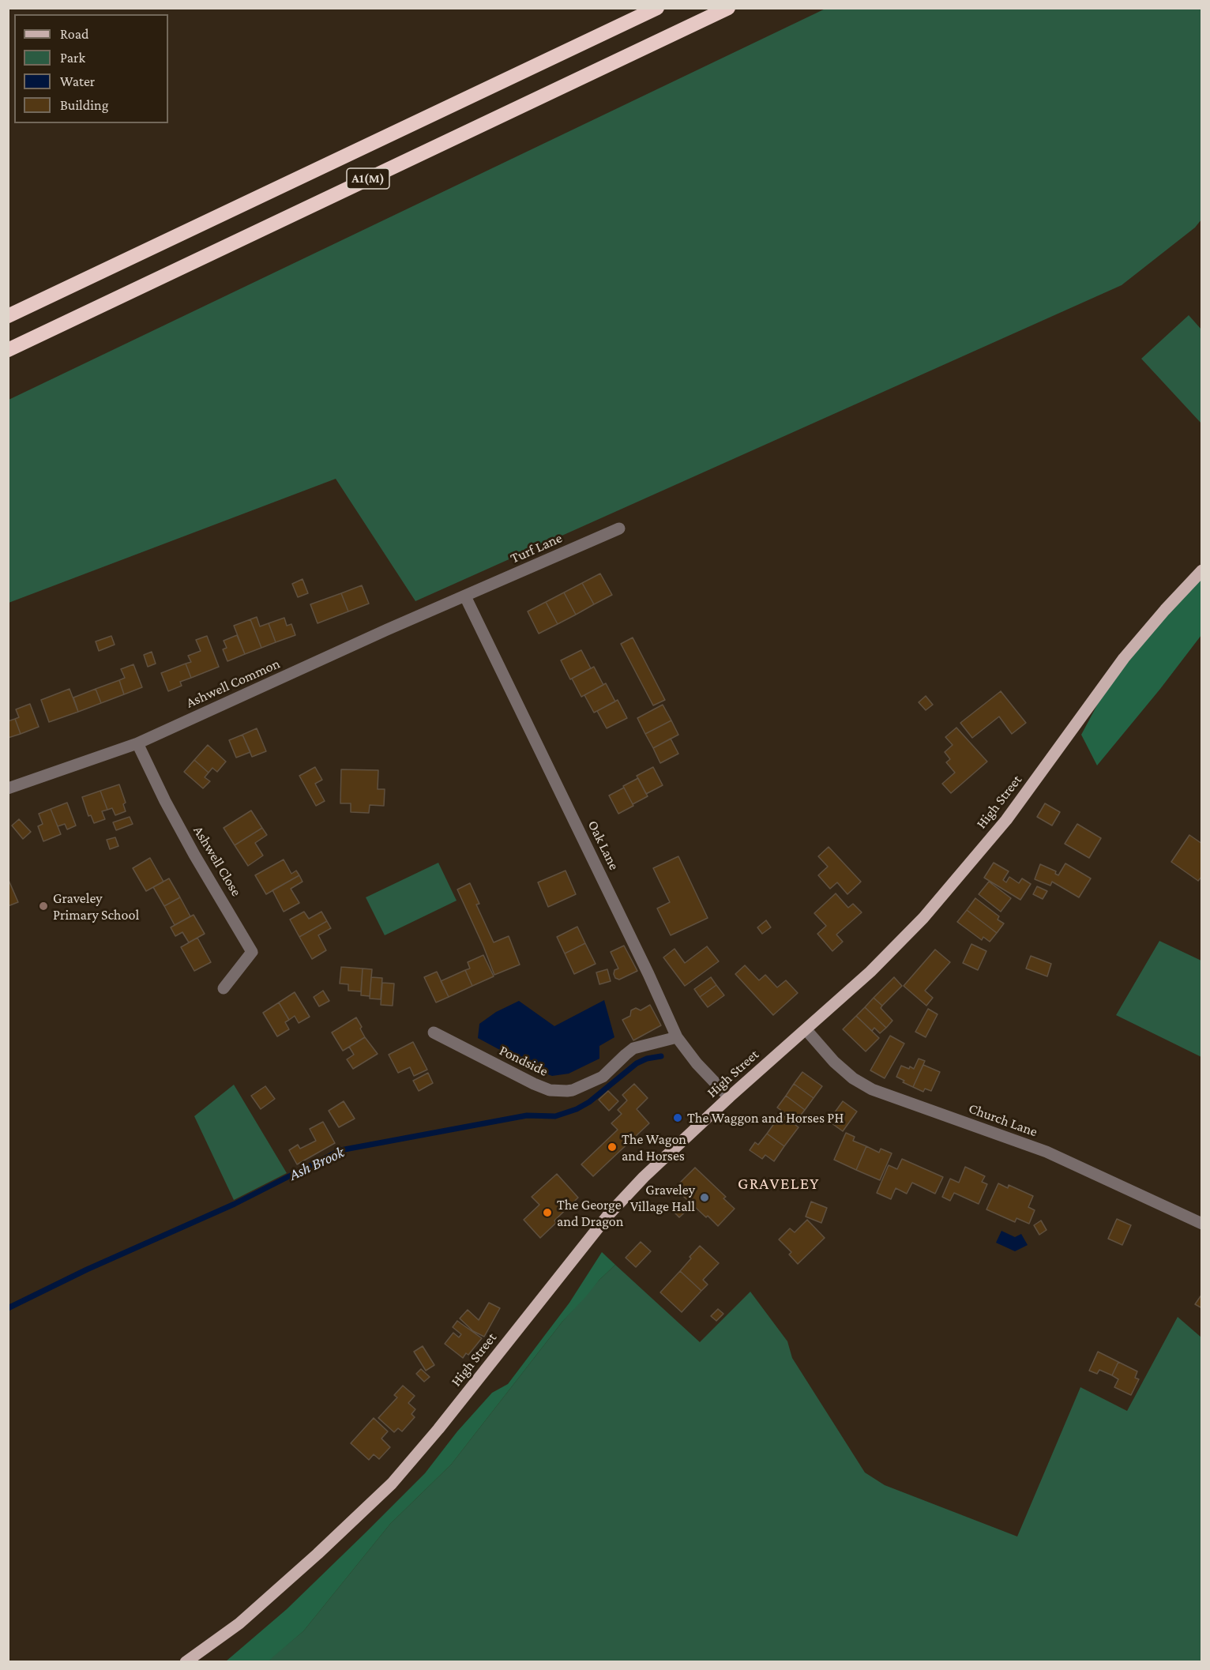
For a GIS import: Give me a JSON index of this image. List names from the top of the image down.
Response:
{
  "streets": {
    "highway": ["A1(M)"],
    "main road": ["High Street"],
    "street": [
      "Turf Lane",
      "Ashwell Common",
      "Oak Lane",
      "Ashwell Close",
      "Pondside",
      "Church Lane"
    ]
  },
  "crossings": [
    ["Turf Lane", "Ashwell Common"],
    ["Turf Lane", "Oak Lane"],
    ["Ashwell Common", "Oak Lane"],
    ["Ashwell Common", "Ashwell Close"],
    ["High Street", "Oak Lane"],
    ["High Street", "Church Lane"],
    ["Oak Lane", "Pondside"]
  ],
  "districts": ["GRAVELEY"],
  "water": ["Ash Brook"],
  "places": [
    "Graveley Primary School",
    "The Waggon and Horses PH",
    "The Wagon and Horses",
    "Graveley Village Hall",
    "The George and Dragon"
  ],
  "legend": [
    "Road",
    "Park",
    "Water",
    "Building"
  ]
}
